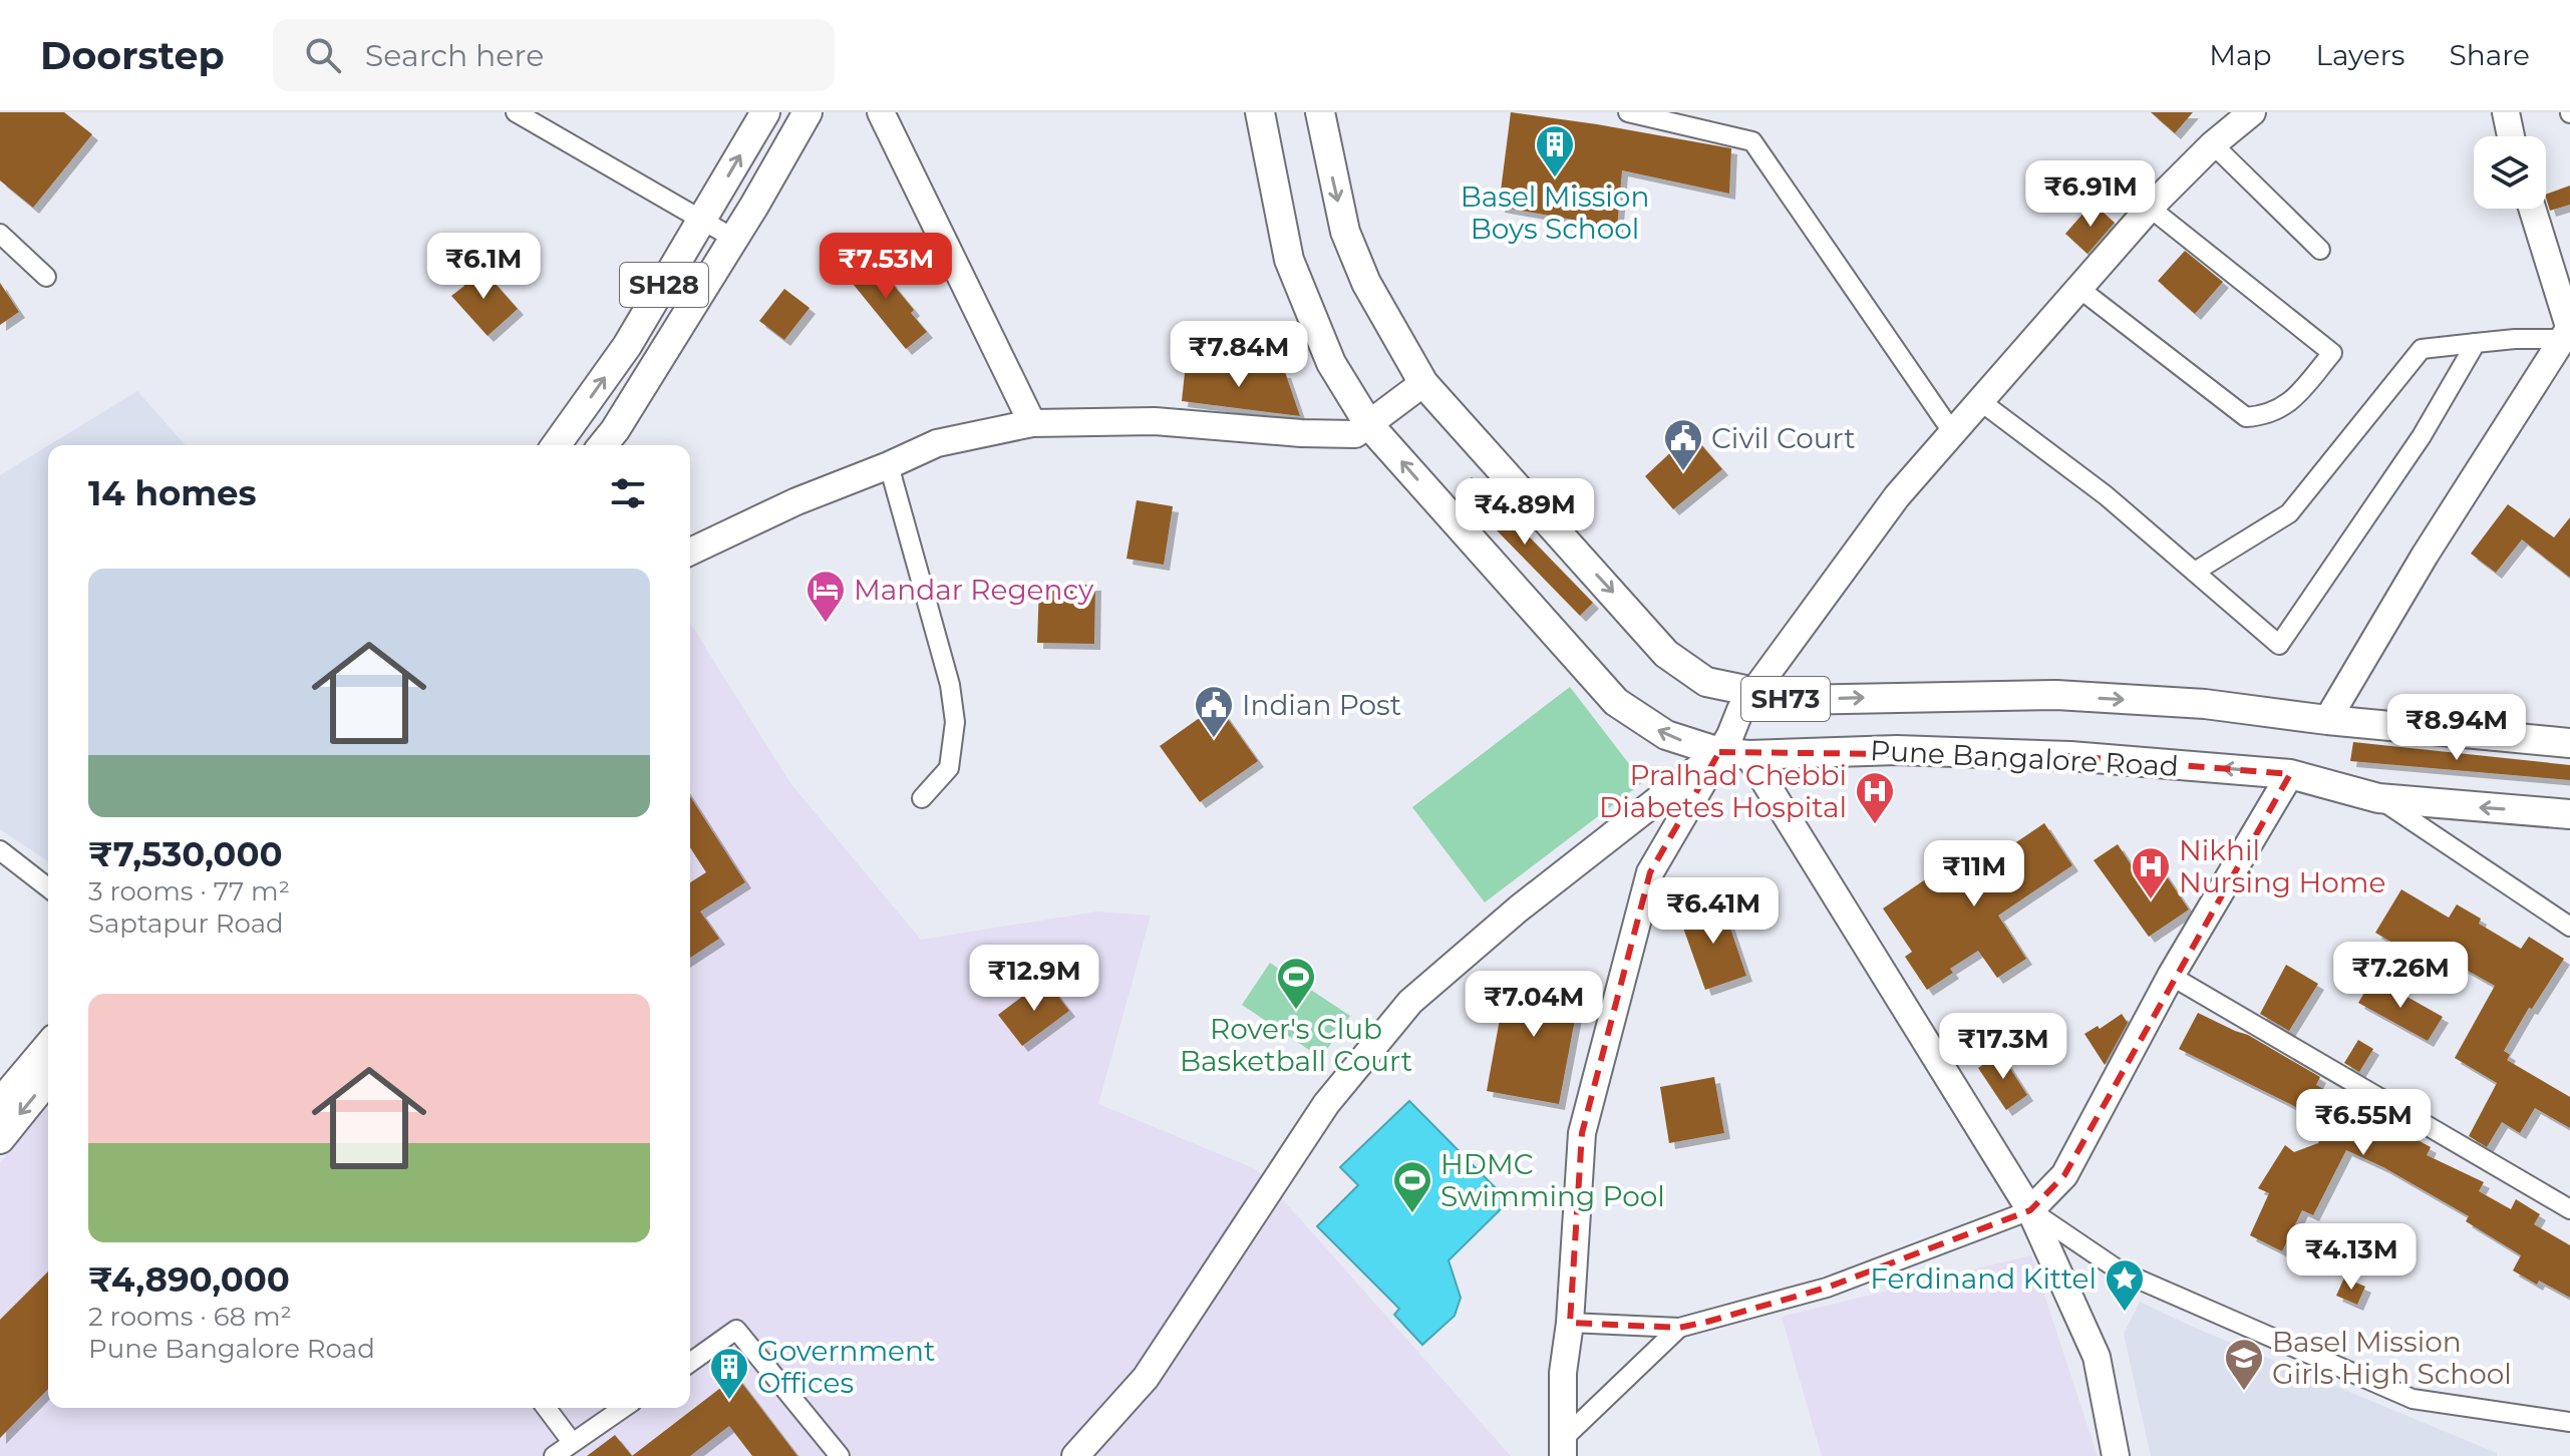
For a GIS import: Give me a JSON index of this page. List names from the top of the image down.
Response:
{
  "streets": {
    "main road": ["SH28", "SH73", "Pune Bangalore Road"]
  },
  "places": {
    "building": ["Basel Mission Boys School", "Government Offices"],
    "public building": ["Civil Court", "Indian Post"],
    "hotel": ["Mandar Regency"],
    "hospital": ["Pralhad Chebbi Diabetes Hospital", "Nikhil Nursing Home"],
    "sports": ["Rover's Club Basketball Court", "HDMC Swimming Pool"],
    "place": ["Ferdinand Kittel"],
    "school or university": ["Basel Mission Girls High School"]
  },
  "page": {
    "header": "Doorstep",
    "search": "Search here",
    "nav": ["Map", "Layers", "Share"],
    "price": [
      "₹6.91M",
      "₹6.1M",
      "₹7.53M",
      "₹7.84M",
      "₹4.89M",
      "₹8.94M",
      "₹11M",
      "₹6.41M",
      "₹7.26M",
      "₹12.9M",
      "₹7.04M",
      "₹17.3M",
      "₹6.55M",
      "₹4.13M"
    ],
    "heading": "14 homes",
    "list": [
      {
        "name": "₹7,530,000",
        "note": "3 rooms · 77 m² · Saptapur Road"
      },
      {
        "name": "₹4,890,000",
        "note": "2 rooms · 68 m² · Pune Bangalore Road"
      }
    ]
  }
}
